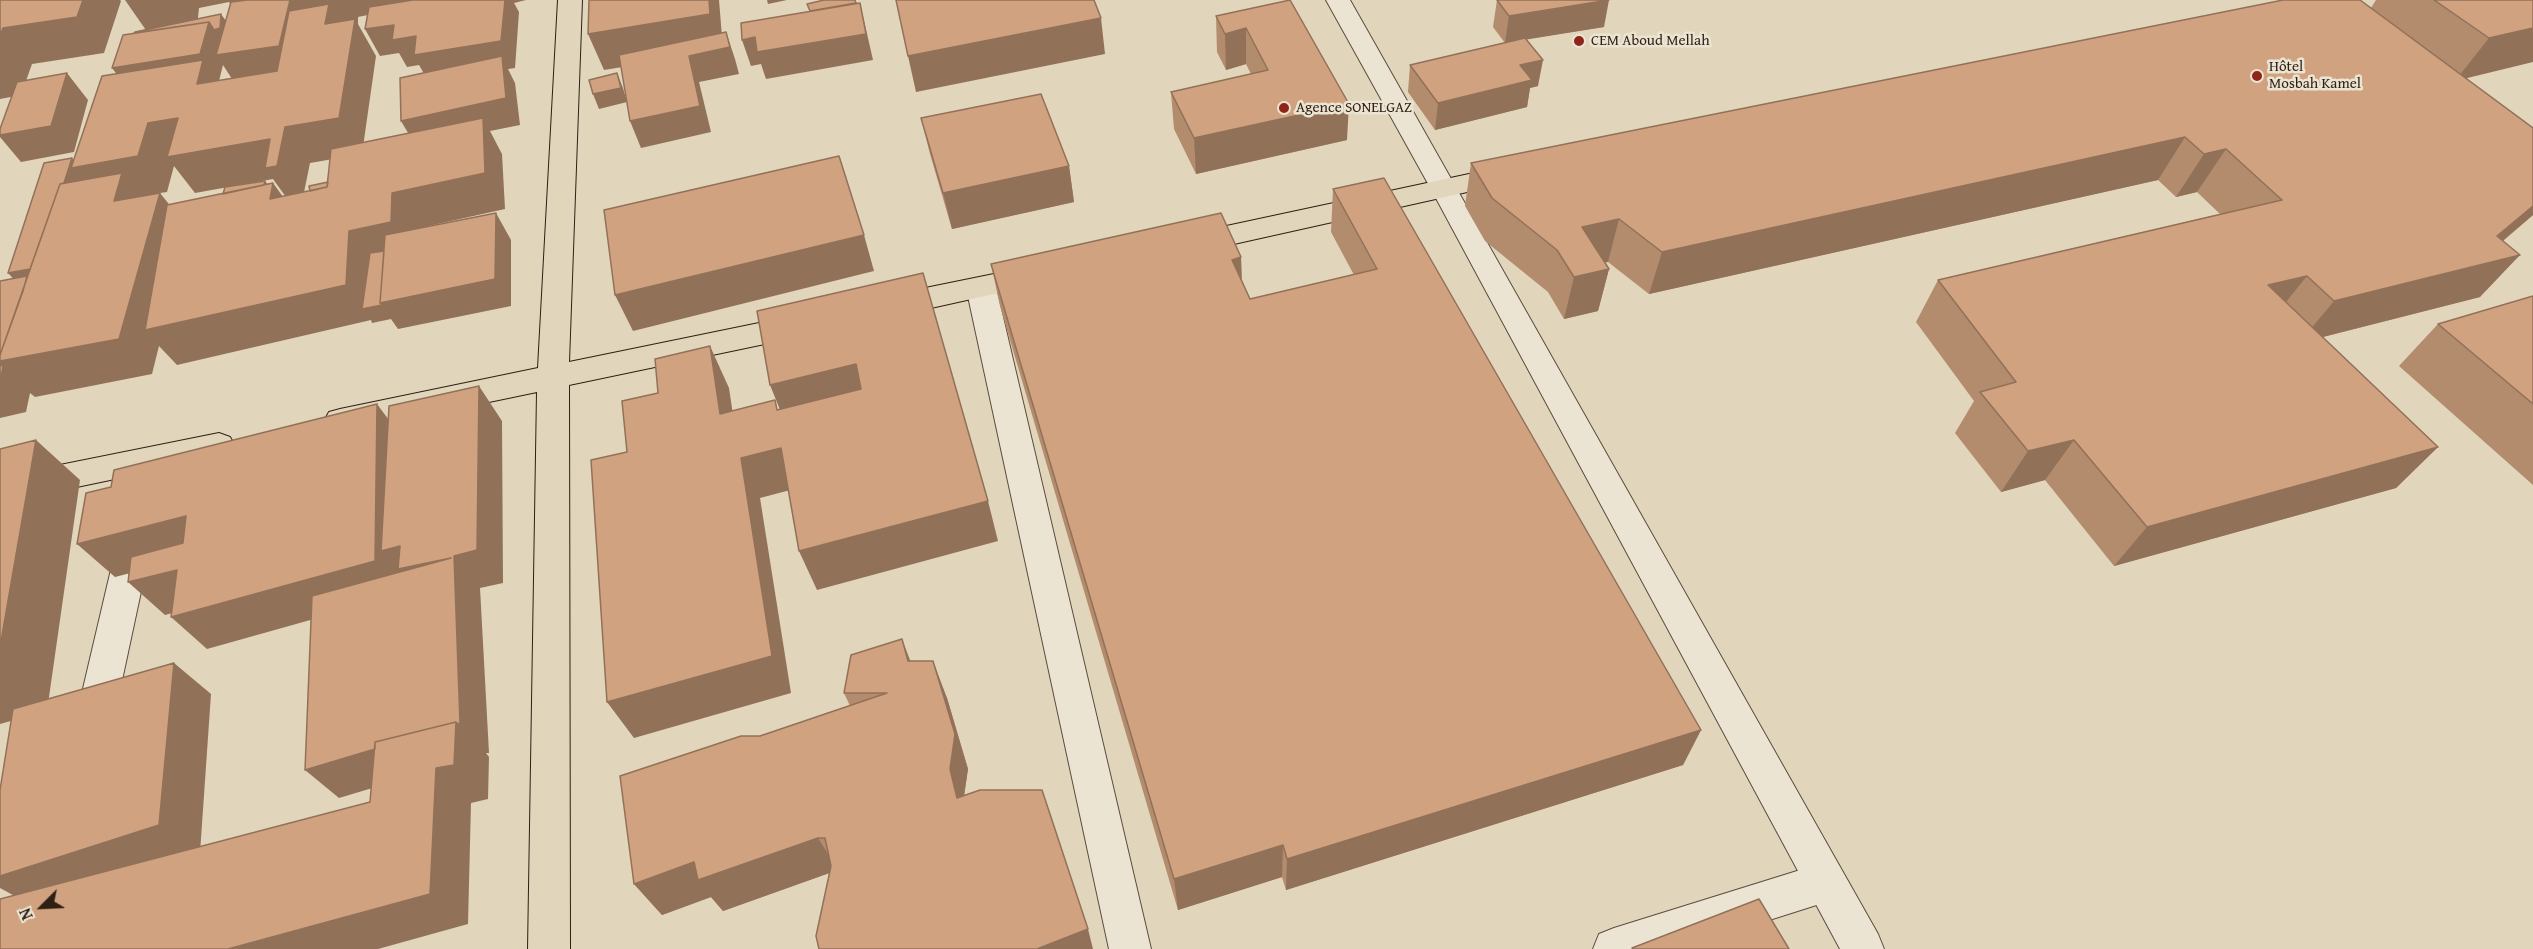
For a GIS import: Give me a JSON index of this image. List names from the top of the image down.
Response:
{
  "places": ["CEM Aboud Mellah", "Hôtel Mosbah Kamel", "Agence SONELGAZ"],
  "north": "bottom left"
}
